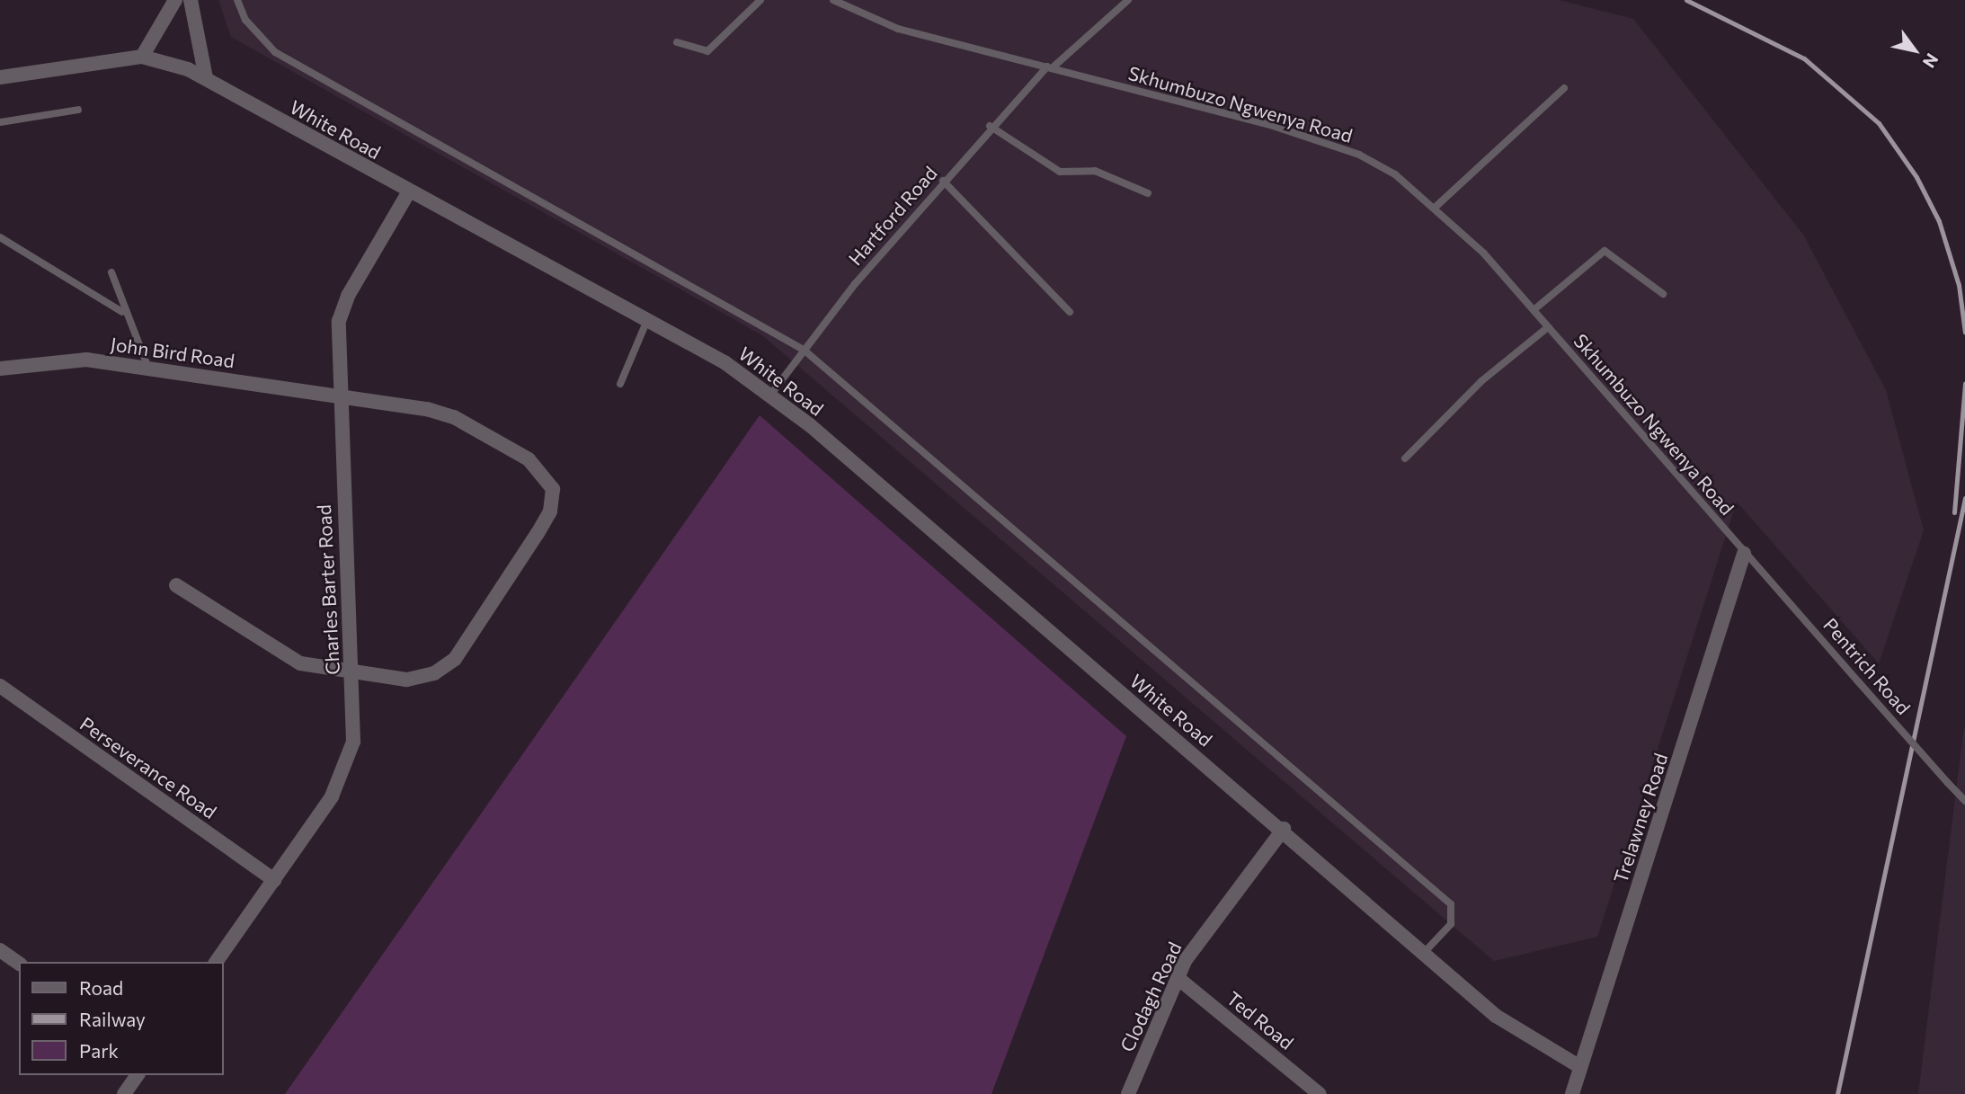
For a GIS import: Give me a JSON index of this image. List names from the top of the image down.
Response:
{
  "streets": {
    "street": [
      "White Road",
      "John Bird Road",
      "Charles Barter Road",
      "Perseverance Road",
      "Trelawney Road",
      "Clodagh Road",
      "Ted Road"
    ],
    "lane": ["Skhumbuzo Ngwenya Road", "Hartford Road", "Pentrich Road"]
  },
  "crossings": [
    ["Skhumbuzo Ngwenya Road", "Hartford Road"],
    ["Skhumbuzo Ngwenya Road", "Pentrich Road"],
    ["Skhumbuzo Ngwenya Road", "Trelawney Road"],
    ["White Road", "Hartford Road"],
    ["White Road", "Charles Barter Road"],
    ["White Road", "Trelawney Road"],
    ["White Road", "Clodagh Road"],
    ["John Bird Road", "Charles Barter Road"],
    ["Charles Barter Road", "Perseverance Road"],
    ["Pentrich Road", "Trelawney Road"],
    ["Clodagh Road", "Ted Road"]
  ],
  "legend": ["Road", "Railway", "Park"],
  "north": "bottom right"
}
